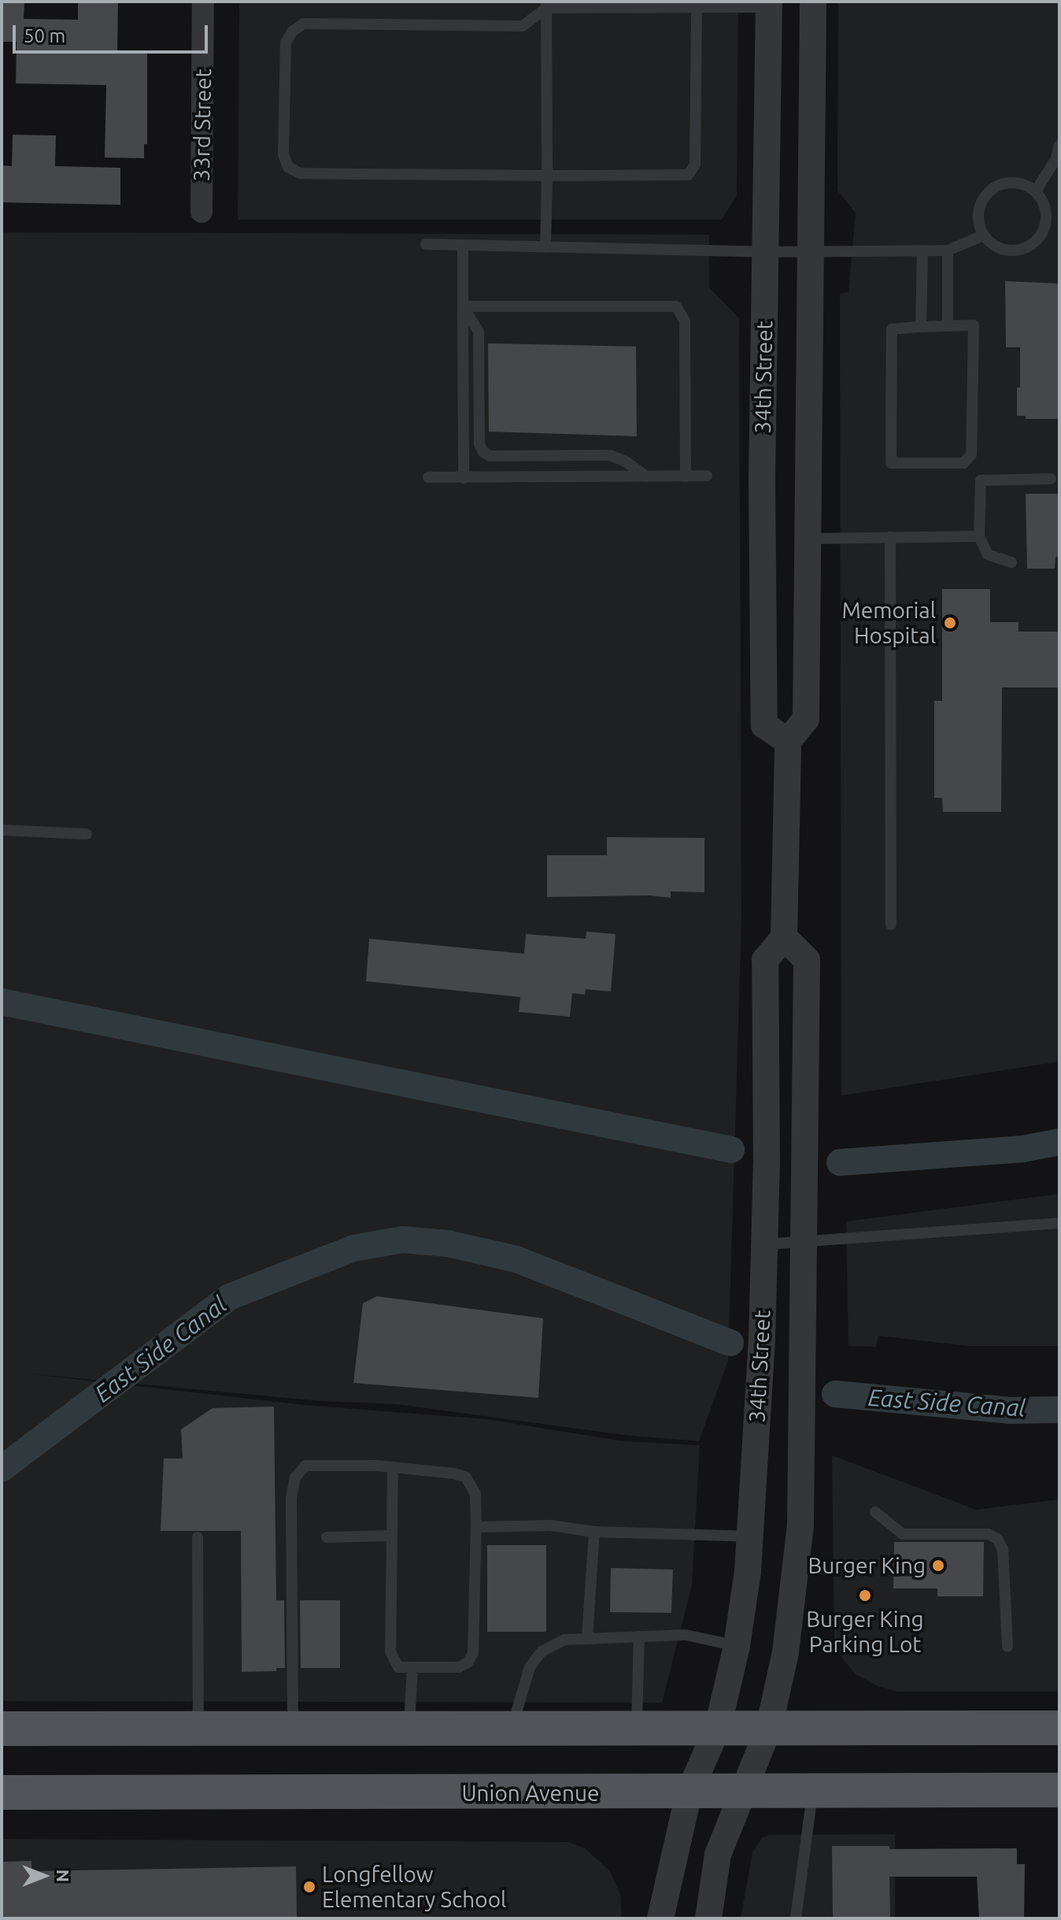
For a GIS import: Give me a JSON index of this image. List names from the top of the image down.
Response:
{
  "streets": {
    "main road": ["Union Avenue"],
    "street": ["33rd Street", "34th Street"]
  },
  "crossings": [
    ["34th Street", "Union Avenue"]
  ],
  "water": ["East Side Canal"],
  "places": [
    "Memorial Hospital",
    "Burger King",
    "Burger King Parking Lot",
    "Longfellow Elementary School"
  ],
  "scale_bar": "50 m",
  "north": "right"
}
